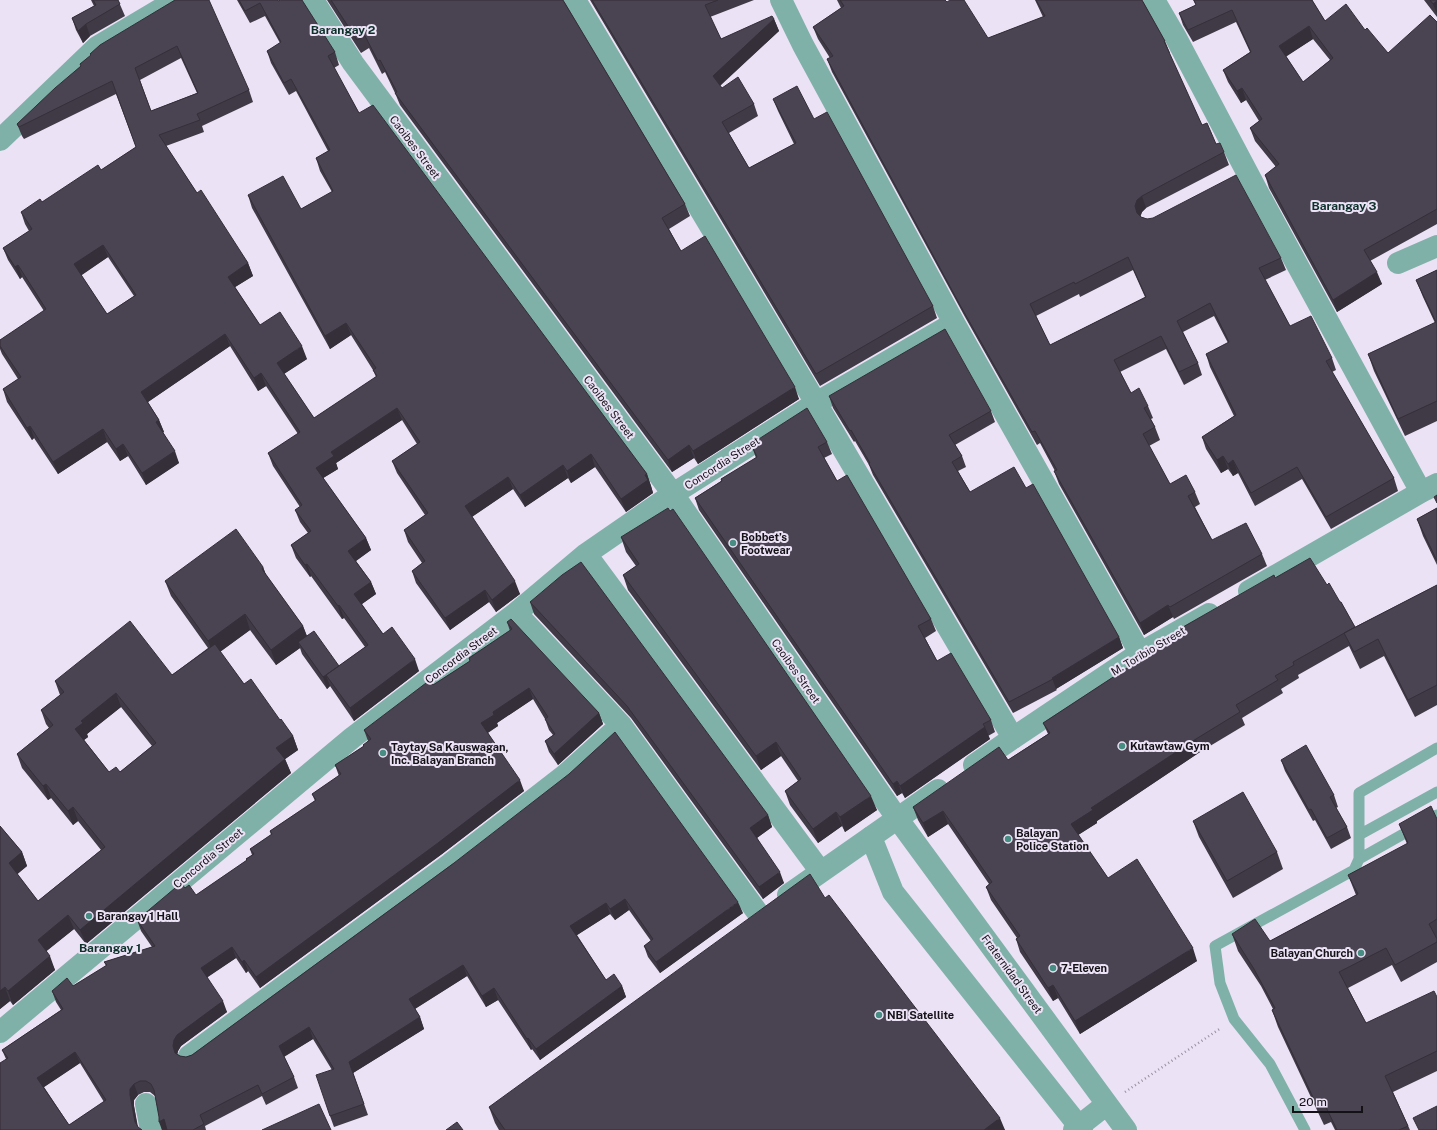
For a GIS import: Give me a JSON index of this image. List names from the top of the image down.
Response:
{
  "streets": {
    "street": [
      "Caoibes Street",
      "Concordia Street",
      "M. Toribio Street",
      "Fraternidad Street"
    ]
  },
  "crossings": [
    ["Caoibes Street", "Concordia Street"],
    ["Caoibes Street", "M. Toribio Street"],
    ["Caoibes Street", "Fraternidad Street"],
    ["M. Toribio Street", "Fraternidad Street"]
  ],
  "districts": ["Barangay 2", "Barangay 3", "Barangay 1"],
  "places": [
    "Bobbet’s Footwear",
    "Kutawtaw Gym",
    "Taytay Sa Kauswagan, Inc. Balayan Branch",
    "Balayan Police Station",
    "Barangay 1 Hall",
    "Balayan Church",
    "7-Eleven",
    "NBI Satellite"
  ],
  "scale_bar": "20 m"
}
